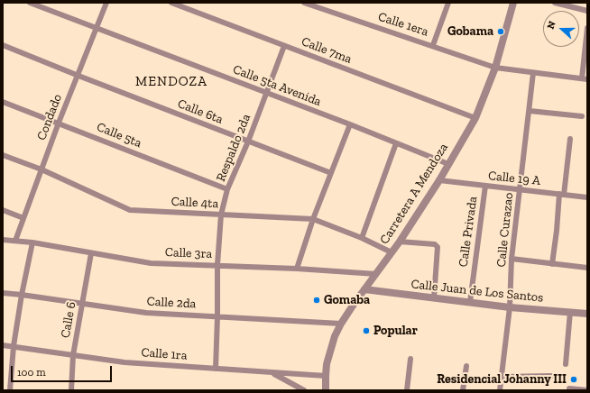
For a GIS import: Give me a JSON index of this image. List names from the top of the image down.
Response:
{
  "streets": {
    "street": [
      "Calle 1era",
      "Calle 7ma",
      "Calle 5ta Avenida",
      "Calle 6ta",
      "Condado",
      "Calle 5ta",
      "Respaldo 2da",
      "Calle 19 A",
      "Carretera A Mendoza",
      "Calle 4ta",
      "Calle Curazao",
      "Calle Privada",
      "Calle 3ra",
      "Calle Juan de Los Santos",
      "Calle 2da",
      "Calle 6",
      "Calle 1ra"
    ]
  },
  "crossings": [
    ["Calle 1era", "Carretera A Mendoza"],
    ["Calle 1era", "Calle Curazao"],
    ["Calle 7ma", "Respaldo 2da"],
    ["Calle 7ma", "Carretera A Mendoza"],
    ["Calle 5ta Avenida", "Condado"],
    ["Calle 5ta Avenida", "Respaldo 2da"],
    ["Calle 5ta Avenida", "Carretera A Mendoza"],
    ["Calle 6ta", "Condado"],
    ["Calle 6ta", "Respaldo 2da"],
    ["Condado", "Calle 5ta"],
    ["Condado", "Calle 4ta"],
    ["Condado", "Calle 3ra"],
    ["Calle 5ta", "Respaldo 2da"],
    ["Respaldo 2da", "Calle 4ta"],
    ["Respaldo 2da", "Calle 3ra"],
    ["Respaldo 2da", "Calle 2da"],
    ["Respaldo 2da", "Calle 1ra"],
    ["Calle 19 A", "Carretera A Mendoza"],
    ["Calle 19 A", "Calle Curazao"],
    ["Calle 19 A", "Calle Privada"],
    ["Carretera A Mendoza", "Calle 4ta"],
    ["Carretera A Mendoza", "Calle 3ra"],
    ["Carretera A Mendoza", "Calle Juan de Los Santos"],
    ["Carretera A Mendoza", "Calle 2da"],
    ["Carretera A Mendoza", "Calle 1ra"],
    ["Calle Curazao", "Calle Juan de Los Santos"],
    ["Calle Privada", "Calle Juan de Los Santos"],
    ["Calle 3ra", "Calle 6"],
    ["Calle 2da", "Calle 6"],
    ["Calle 6", "Calle 1ra"]
  ],
  "districts": ["MENDOZA"],
  "places": [
    "Gobama",
    "Gomaba",
    "Popular",
    "Residencial Johanny III"
  ],
  "scale_bar": "100 m",
  "north": "left"
}
